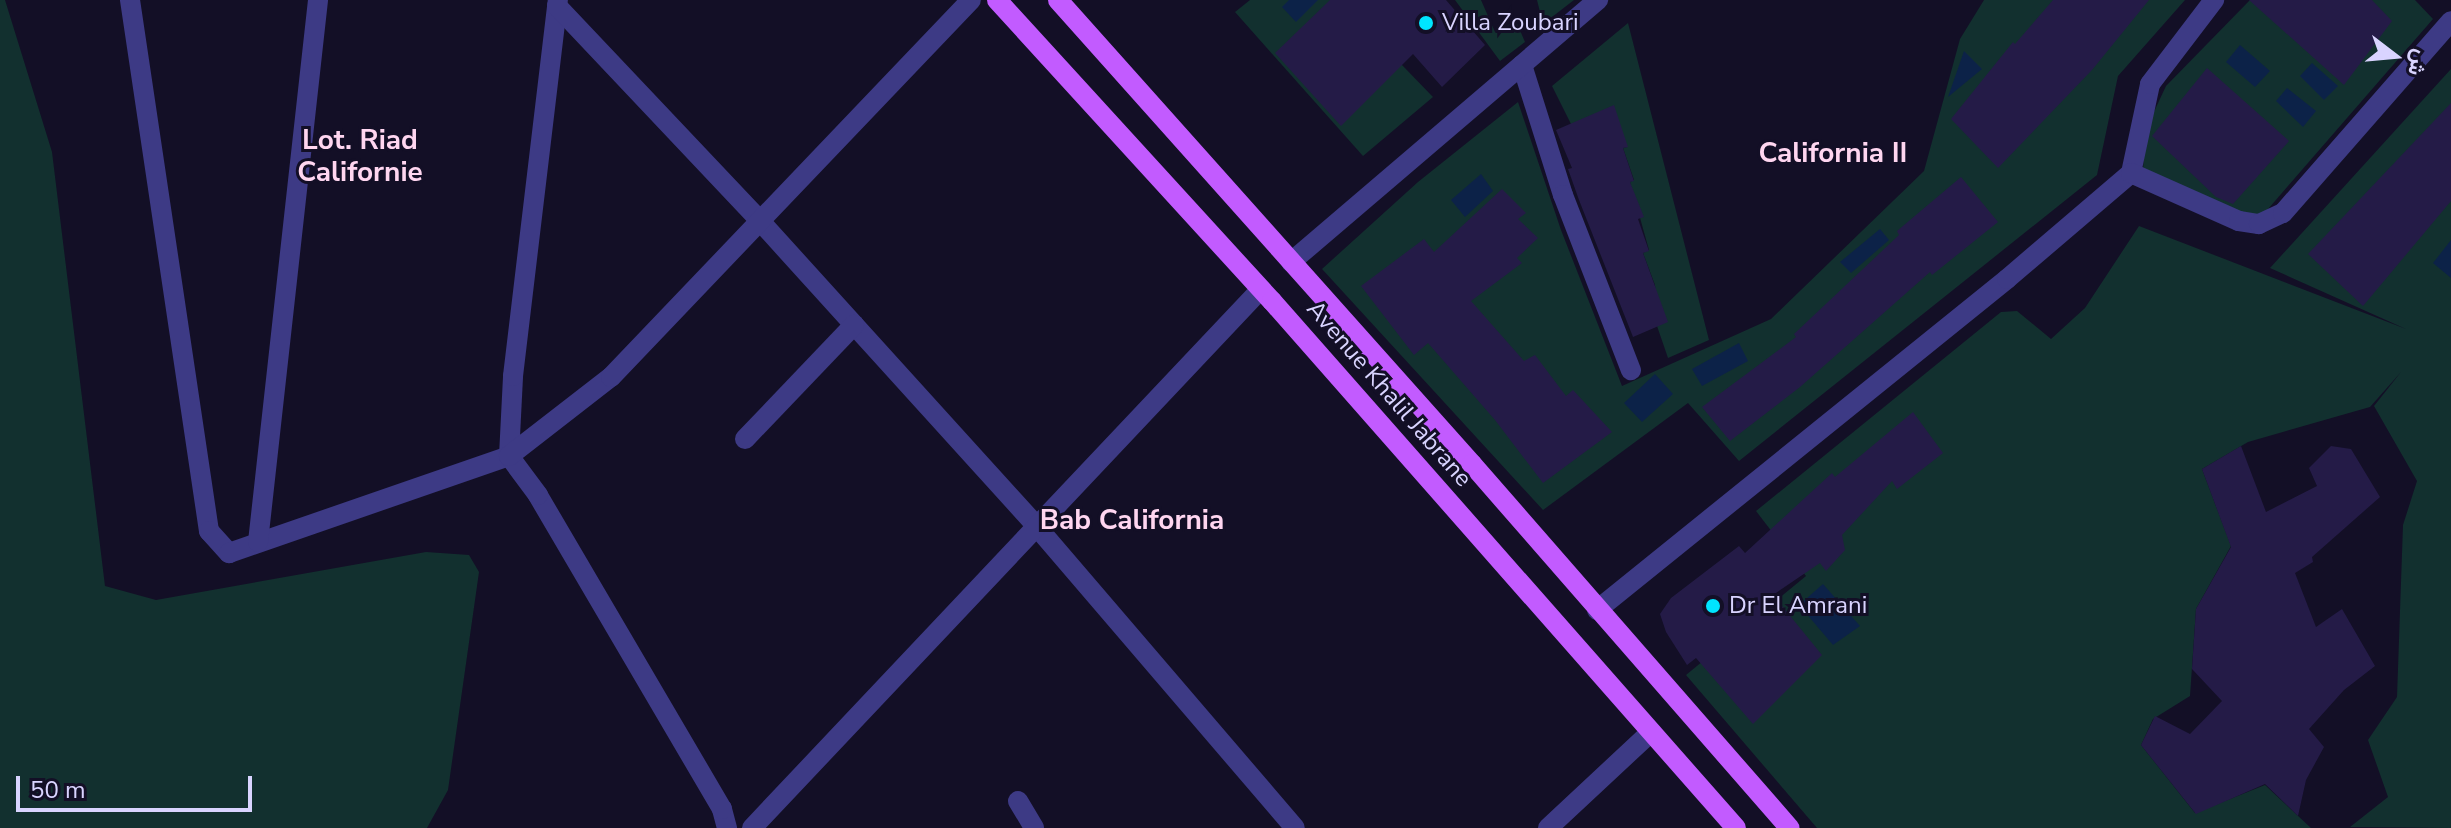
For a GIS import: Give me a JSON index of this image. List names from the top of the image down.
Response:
{
  "streets": {
    "main road": ["Avenue Khalil Jabrane"]
  },
  "districts": ["Lot. Riad Californie", "California II", "Bab California"],
  "places": ["Villa Zoubari", "Dr El Amrani"],
  "scale_bar": "50 m",
  "north": "right"
}
